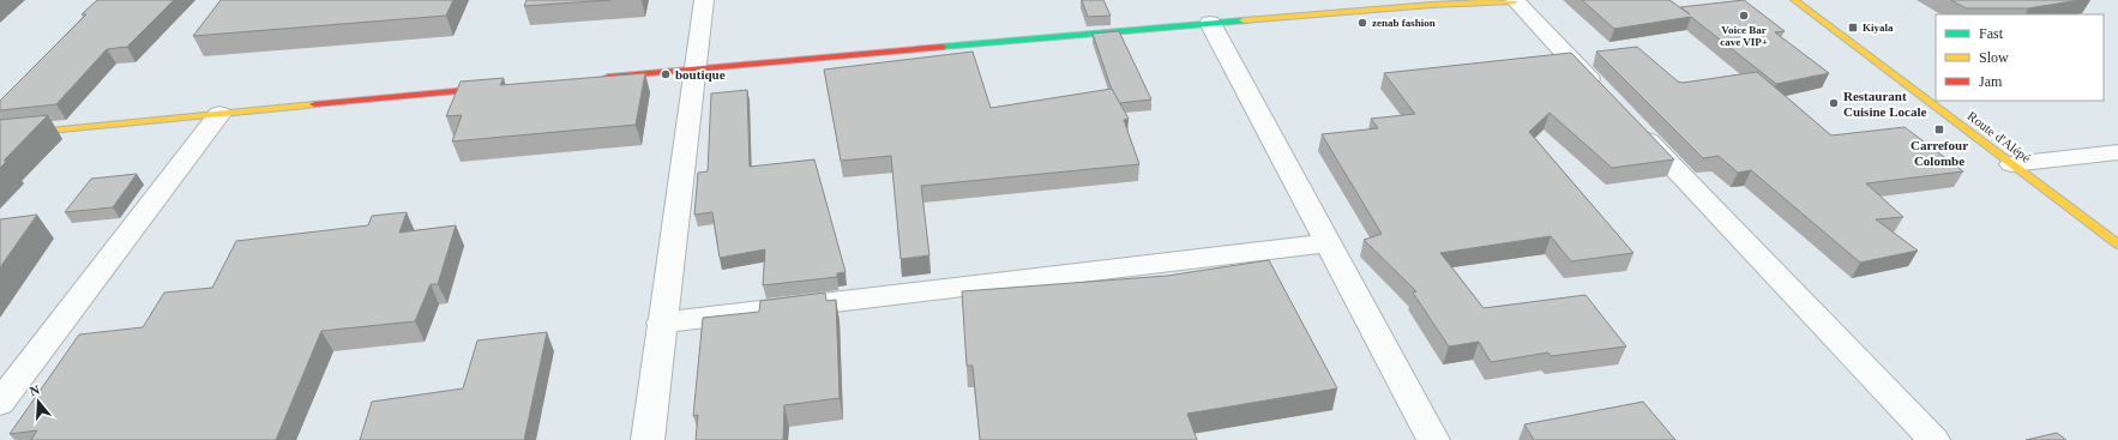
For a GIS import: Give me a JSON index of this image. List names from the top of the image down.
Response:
{
  "streets": {
    "street": ["Route d'Alépé"]
  },
  "places": {
    "other": [
      "Voice Bar cave VIP+",
      "zenab fashion",
      "boutique",
      "Restaurant Cuisine Locale"
    ],
    "transit": ["Kiyala", "Carrefour Colombe"]
  },
  "legend": ["Fast", "Slow", "Jam"],
  "north": "top"
}
